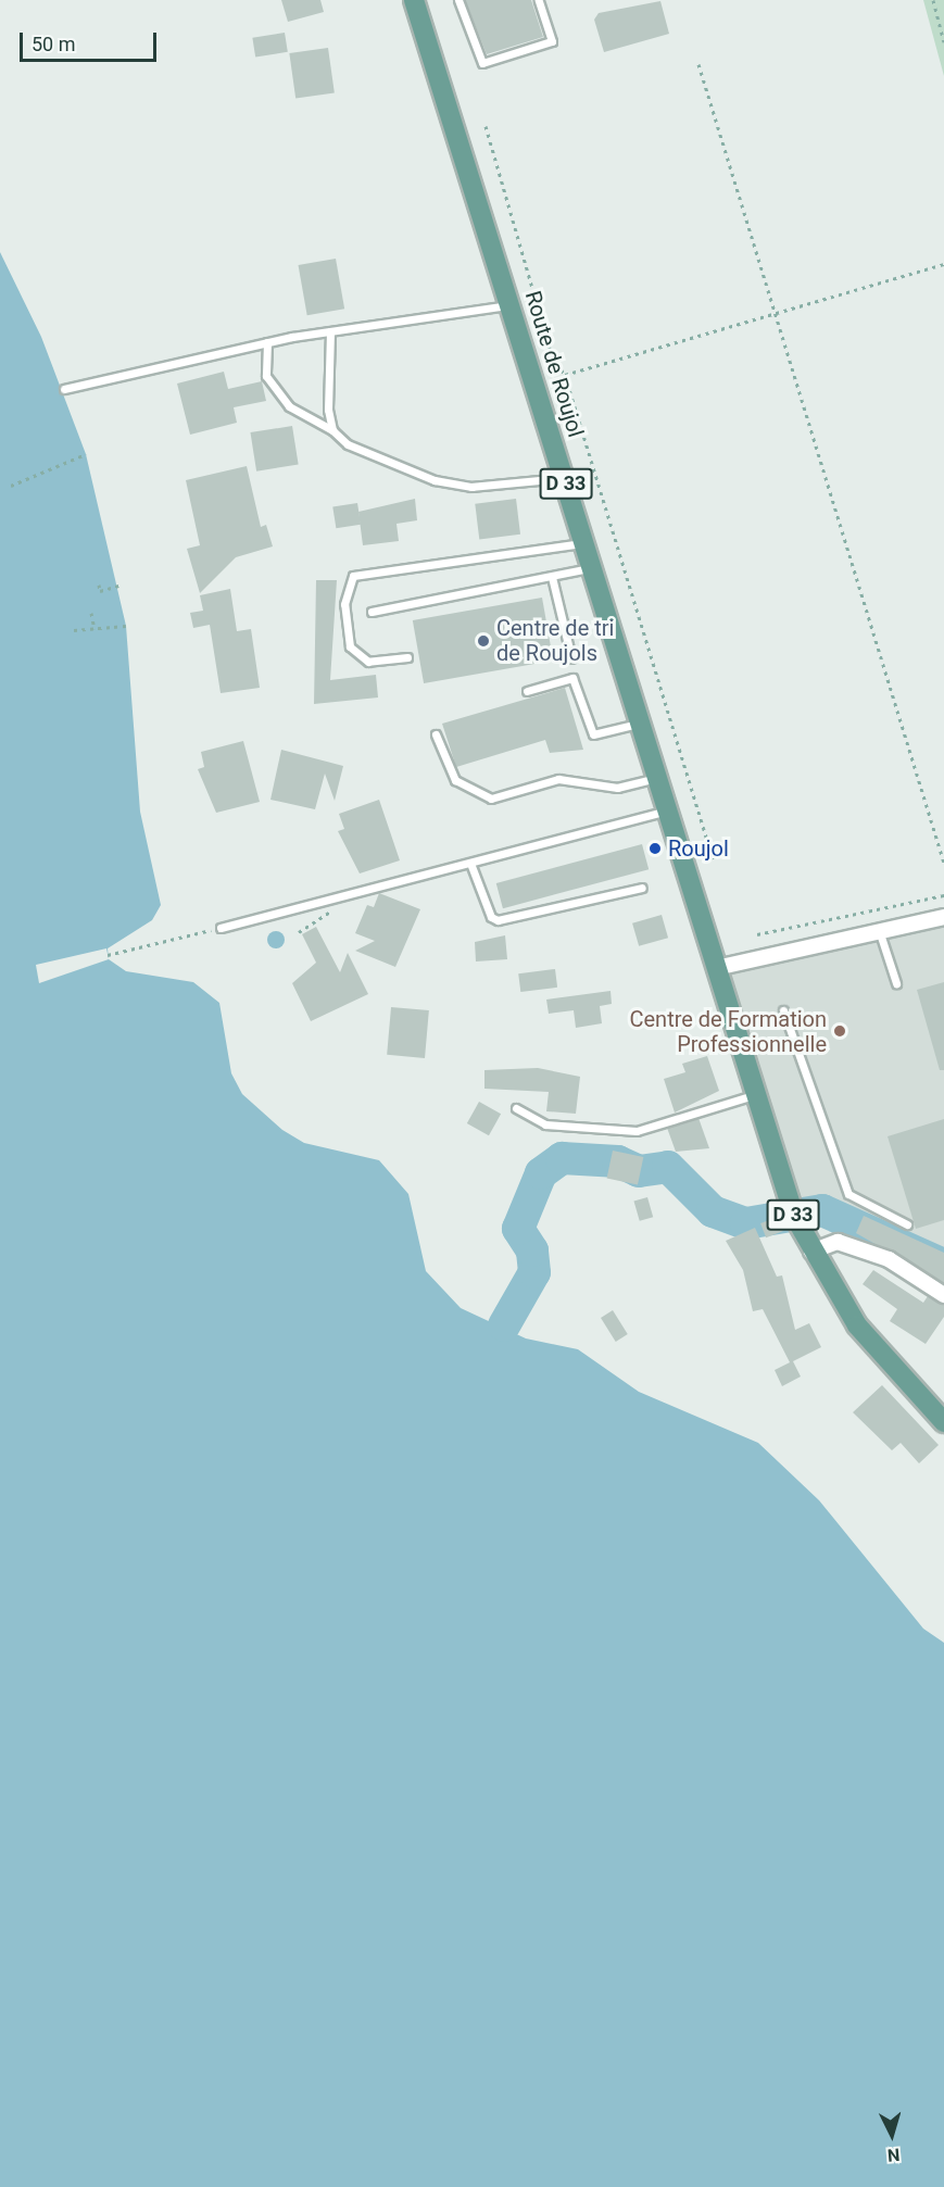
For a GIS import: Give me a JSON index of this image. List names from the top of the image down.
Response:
{
  "streets": {
    "main road": ["Route de Roujol", "D 33"]
  },
  "crossings": [
    ["Route de Roujol", "D 33"]
  ],
  "places": ["Centre de tri de Roujols", "Roujol", "Centre de Formation Professionnelle"],
  "scale_bar": "50 m",
  "north": "bottom"
}
